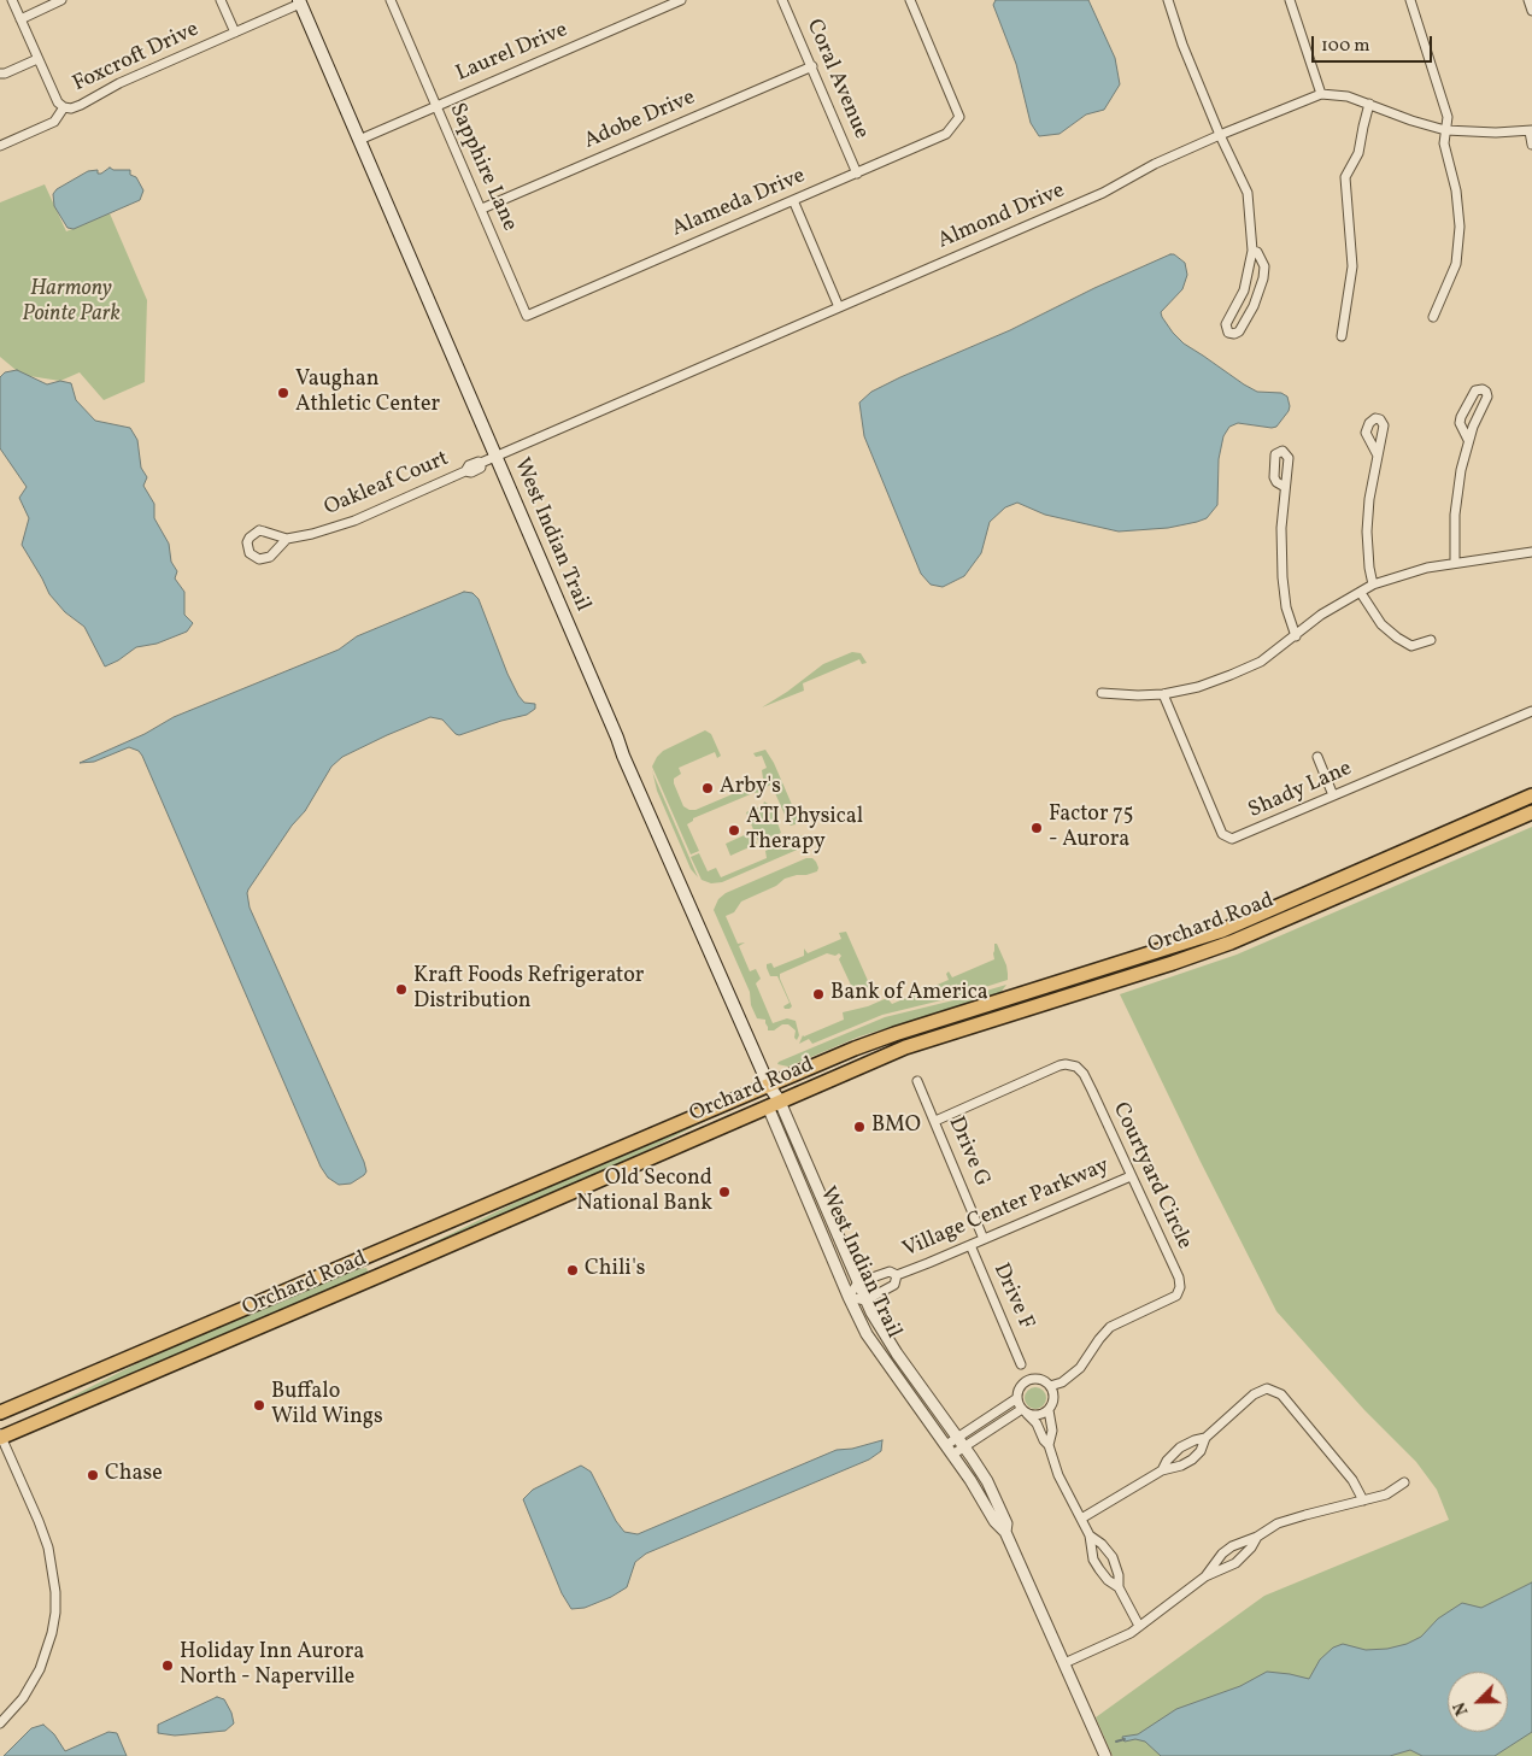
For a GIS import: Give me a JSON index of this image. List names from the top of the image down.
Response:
{
  "streets": {
    "main road": ["West Indian Trail", "Orchard Road"],
    "street": [
      "Laurel Drive",
      "Foxcroft Drive",
      "Coral Avenue",
      "Adobe Drive",
      "Sapphire Lane",
      "Alameda Drive",
      "Almond Drive",
      "Oakleaf Court",
      "Shady Lane",
      "Drive G",
      "Courtyard Circle",
      "Village Center Parkway",
      "Drive F"
    ]
  },
  "crossings": [
    ["Laurel Drive", "Sapphire Lane"],
    ["Laurel Drive", "West Indian Trail"],
    ["Foxcroft Drive", "West Indian Trail"],
    ["Coral Avenue", "Adobe Drive"],
    ["Coral Avenue", "Alameda Drive"],
    ["Adobe Drive", "Sapphire Lane"],
    ["Sapphire Lane", "Alameda Drive"],
    ["Almond Drive", "Oakleaf Court"],
    ["Almond Drive", "West Indian Trail"],
    ["Oakleaf Court", "West Indian Trail"],
    ["West Indian Trail", "Orchard Road"],
    ["West Indian Trail", "Village Center Parkway"],
    ["Drive G", "Courtyard Circle"],
    ["Drive G", "Village Center Parkway"],
    ["Courtyard Circle", "Village Center Parkway"],
    ["Village Center Parkway", "Drive F"]
  ],
  "parks": ["Harmony Pointe Park"],
  "places": [
    "Vaughan Athletic Center",
    "Arby's",
    "Factor 75 - Aurora",
    "ATI Physical Therapy",
    "Kraft Foods Refrigerator Distribution",
    "Bank of America",
    "BMO",
    "Old Second National Bank",
    "Chili's",
    "Buffalo Wild Wings",
    "Chase",
    "Holiday Inn Aurora North - Naperville"
  ],
  "scale_bar": "100 m",
  "north": "bottom left"
}
